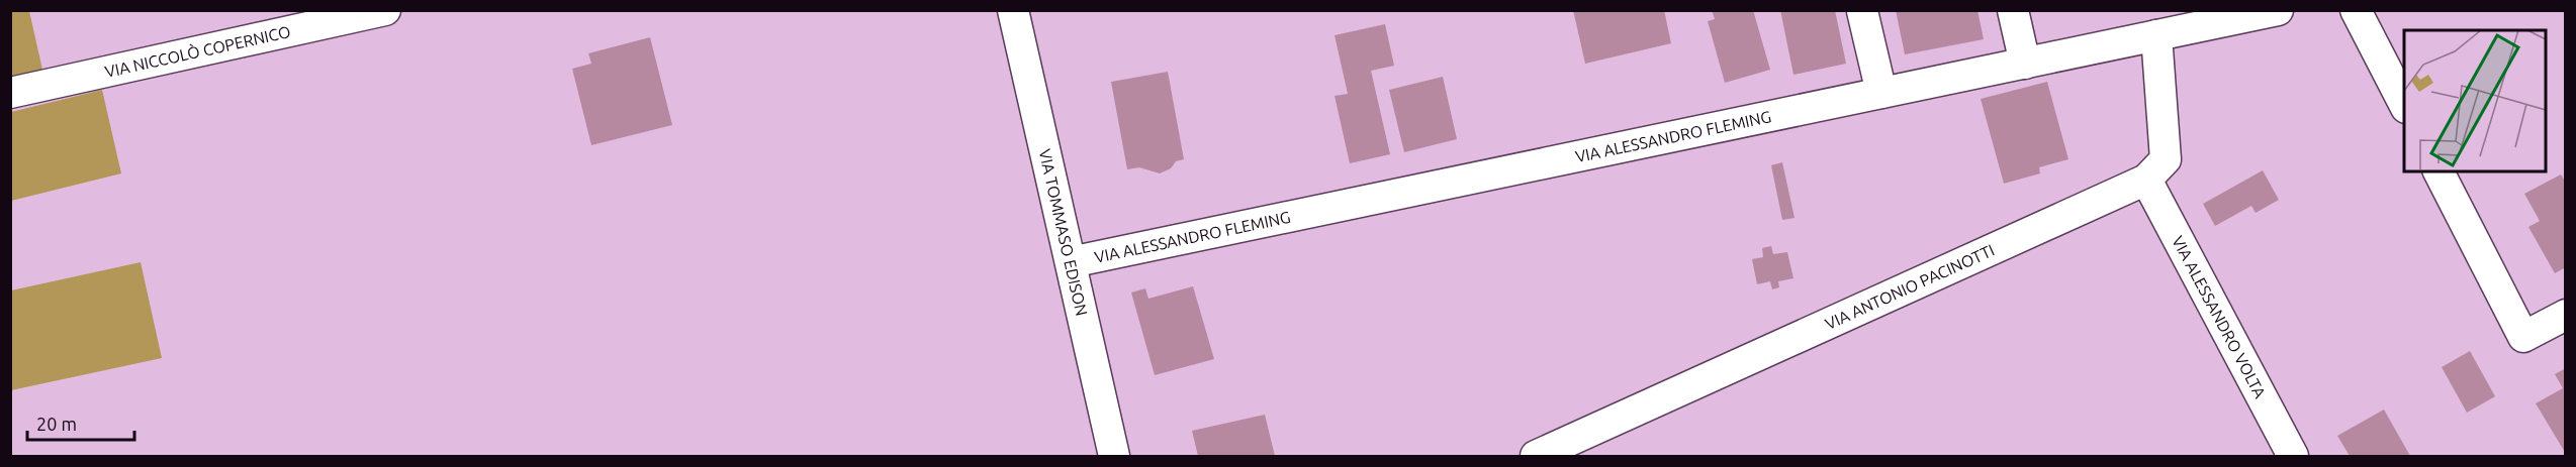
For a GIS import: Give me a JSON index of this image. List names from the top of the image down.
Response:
{
  "streets": {
    "street": [
      "VIA NICCOLÒ COPERNICO",
      "VIA ALESSANDRO FLEMING",
      "VIA TOMMASO EDISON",
      "VIA ANTONIO PACINOTTI",
      "VIA ALESSANDRO VOLTA"
    ]
  },
  "crossings": [
    ["VIA ALESSANDRO FLEMING", "VIA TOMMASO EDISON"],
    ["VIA ALESSANDRO FLEMING", "VIA ANTONIO PACINOTTI"],
    ["VIA ANTONIO PACINOTTI", "VIA ALESSANDRO VOLTA"]
  ],
  "scale_bar": "20 m"
}
